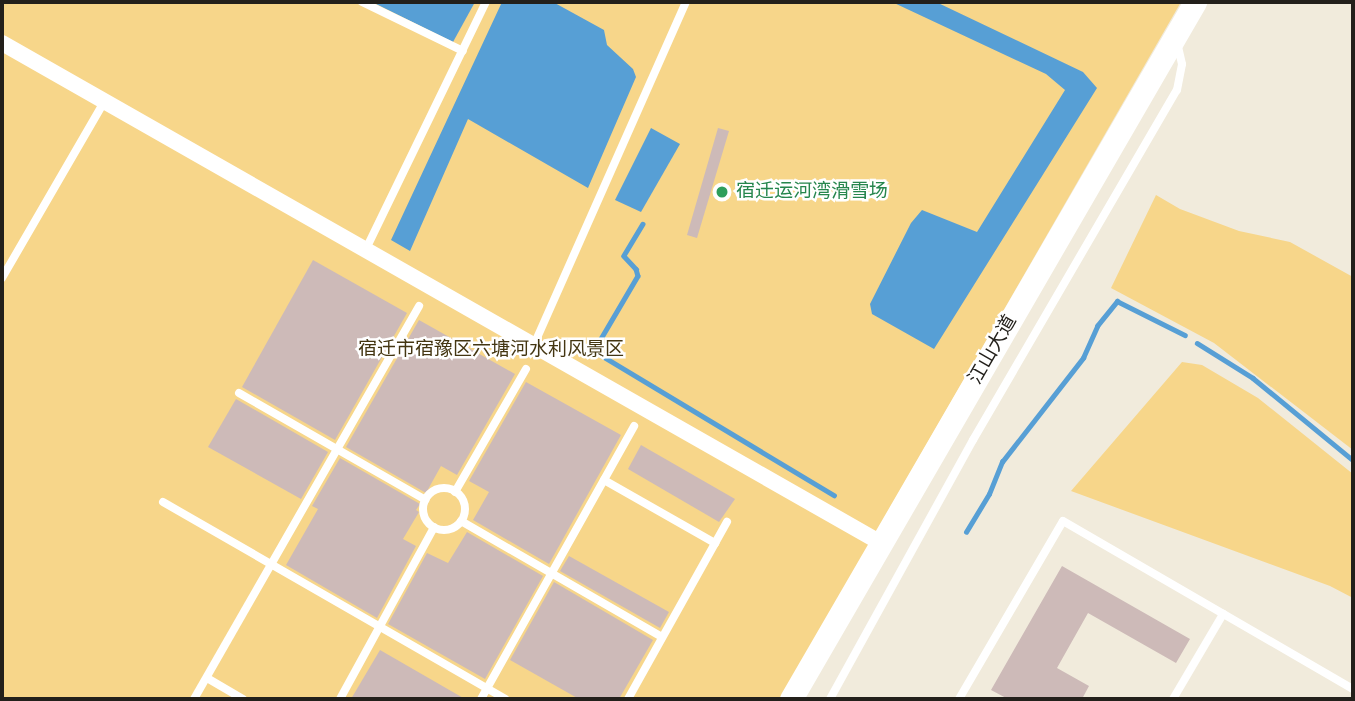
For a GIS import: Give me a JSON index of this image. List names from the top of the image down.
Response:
{
  "streets": {
    "main road": ["江山大道"]
  },
  "parks": ["宿迁市宿豫区六塘河水利风景区"],
  "places": ["宿迁运河湾滑雪场"]
}
